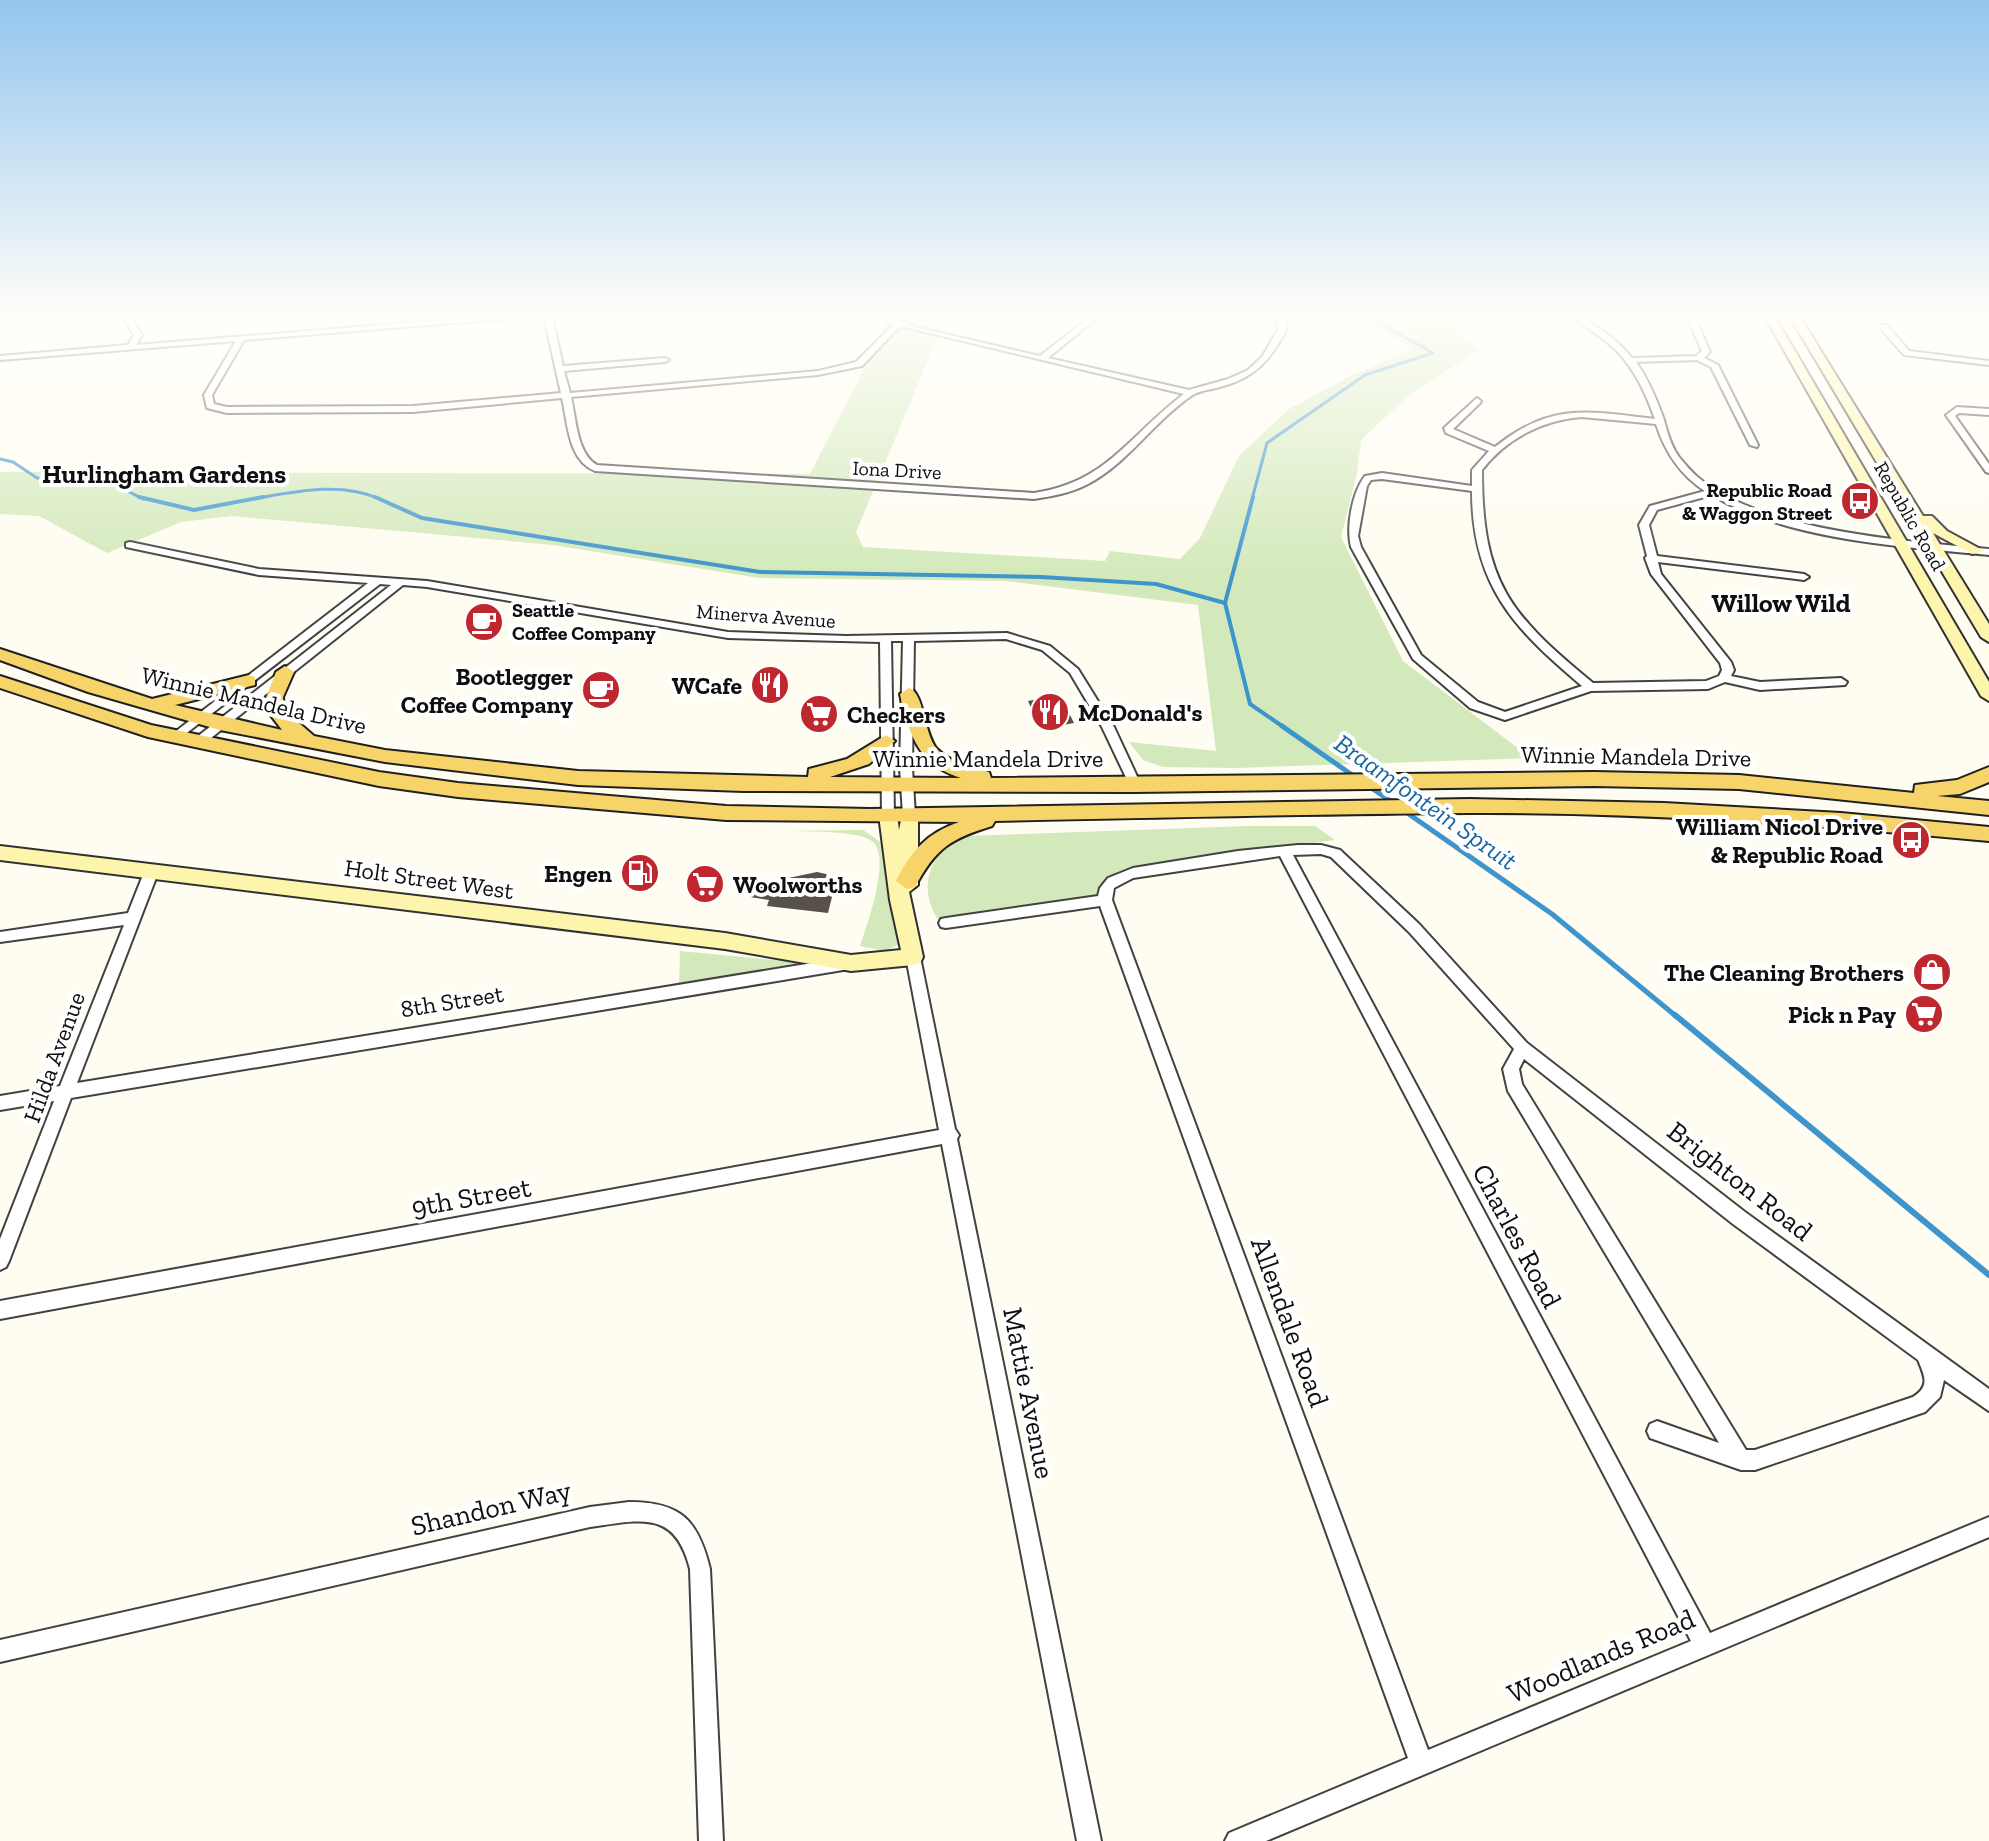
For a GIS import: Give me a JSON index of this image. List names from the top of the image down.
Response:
{
  "streets": {
    "main road": [
      "Republic Road",
      "Winnie Mandela Drive",
      "Holt Street West",
      "8th Street",
      "Mattie Avenue"
    ],
    "street": [
      "Iona Drive",
      "Minerva Avenue",
      "Hilda Avenue",
      "Brighton Road",
      "9th Street",
      "Charles Road",
      "Allendale Road",
      "Shandon Way",
      "Woodlands Road"
    ]
  },
  "crossings": [
    ["Minerva Avenue", "Winnie Mandela Drive"],
    ["Minerva Avenue", "Mattie Avenue"],
    ["Winnie Mandela Drive", "Mattie Avenue"],
    ["Holt Street West", "8th Street"],
    ["Holt Street West", "Hilda Avenue"],
    ["8th Street", "Hilda Avenue"],
    ["8th Street", "Mattie Avenue"],
    ["Brighton Road", "Charles Road"],
    ["9th Street", "Mattie Avenue"],
    ["Charles Road", "Woodlands Road"],
    ["Allendale Road", "Woodlands Road"]
  ],
  "districts": ["Hurlingham Gardens", "Willow Wild"],
  "water": ["Braamfontein Spruit"],
  "places": {
    "bus stop": ["Republic Road & Waggon Street", "William Nicol Drive & Republic Road"],
    "cafe": ["Seattle Coffee Company", "Bootlegger Coffee Company"],
    "restaurant": ["WCafe", "McDonald's"],
    "supermarket": ["Checkers", "Woolworths", "Pick n Pay"],
    "fuel station": ["Engen"],
    "shop": ["The Cleaning Brothers"]
  }
}
